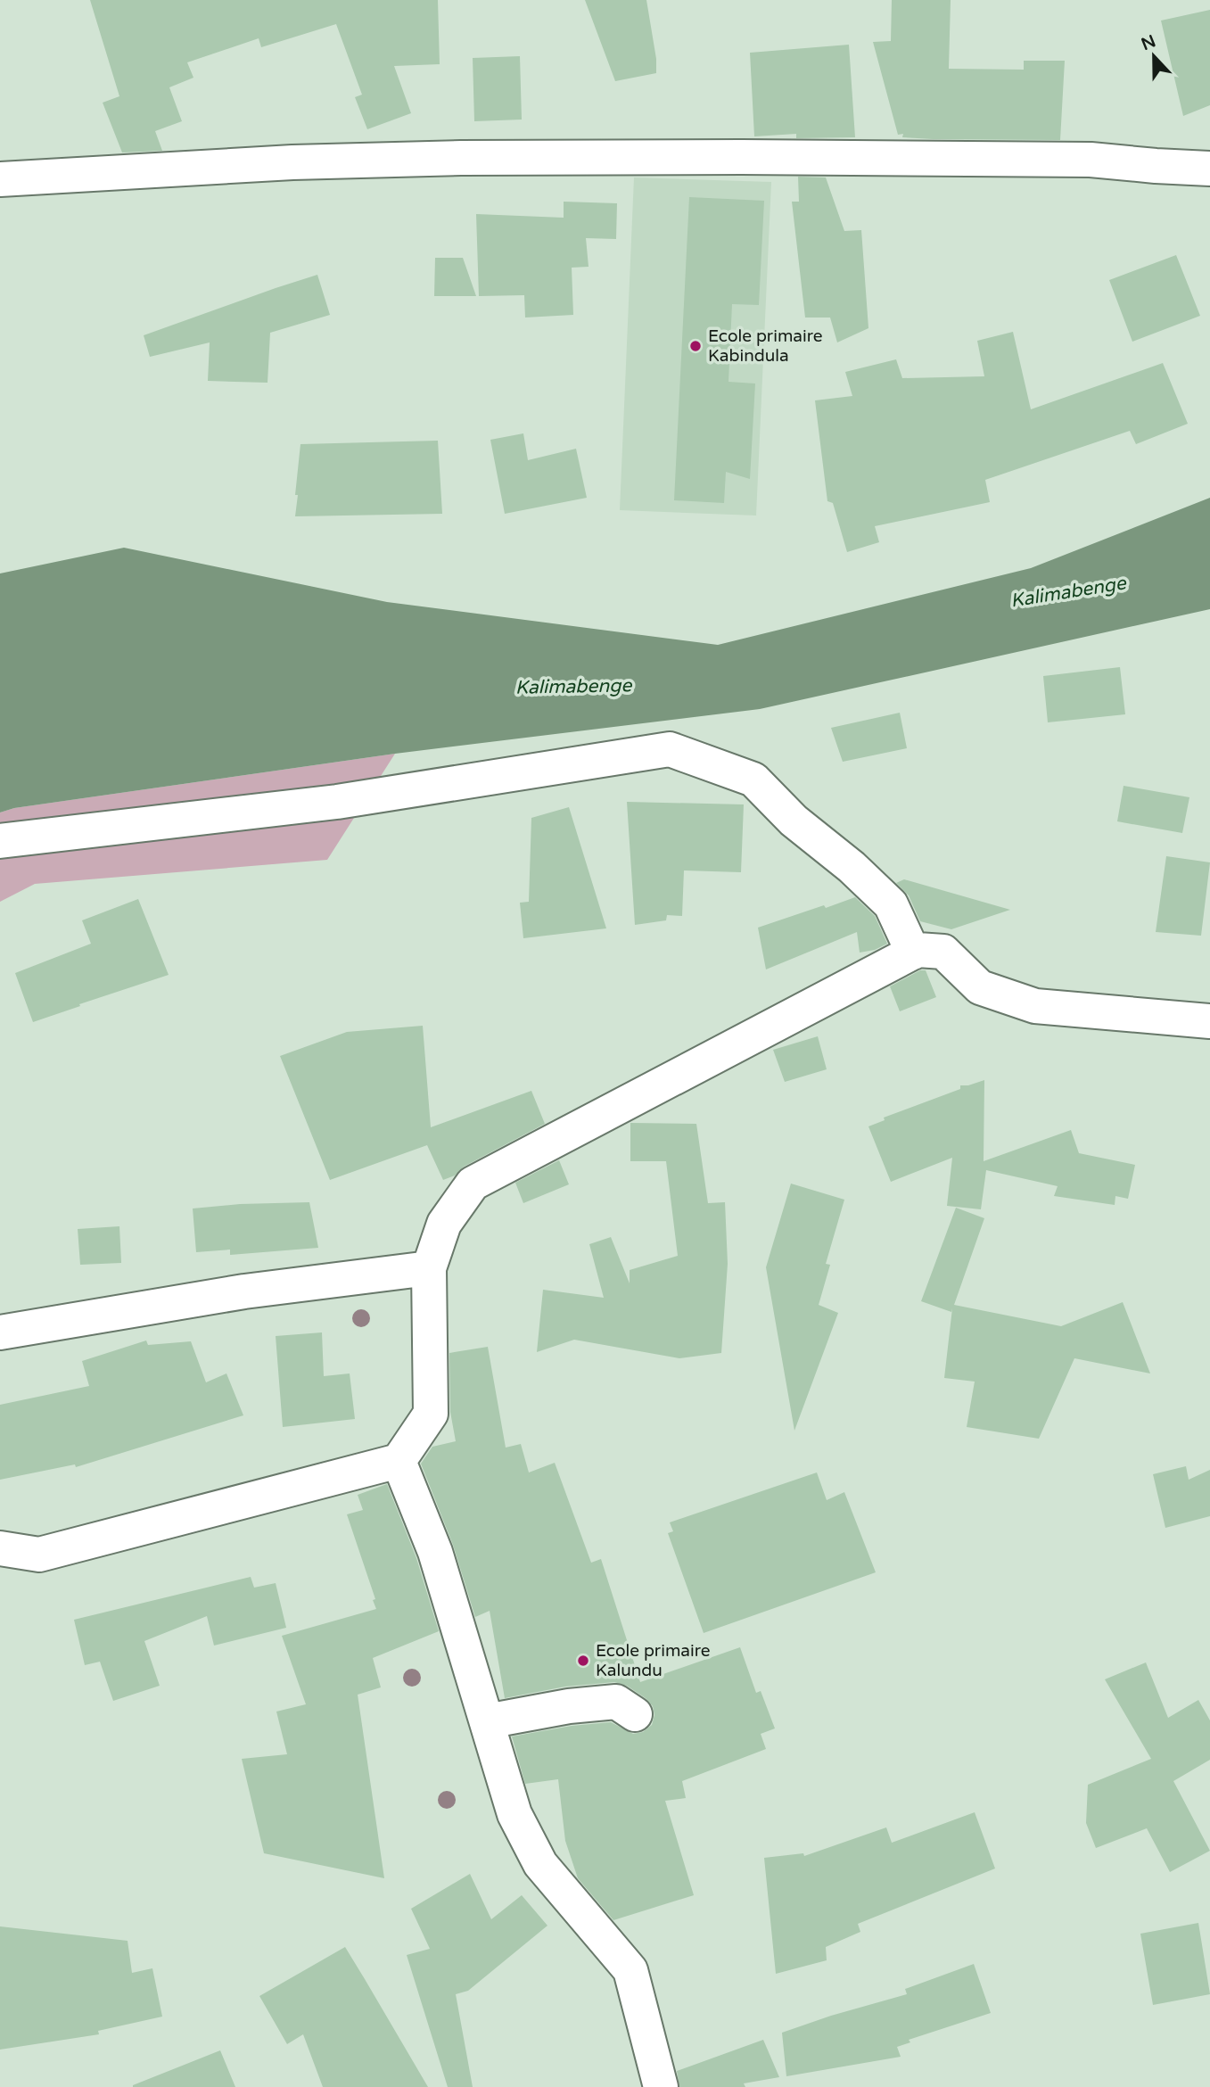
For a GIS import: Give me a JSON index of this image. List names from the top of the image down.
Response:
{
  "water": ["Kalimabenge"],
  "places": ["Ecole primaire Kabindula", "Ecole primaire Kalundu"],
  "north": "top"
}
